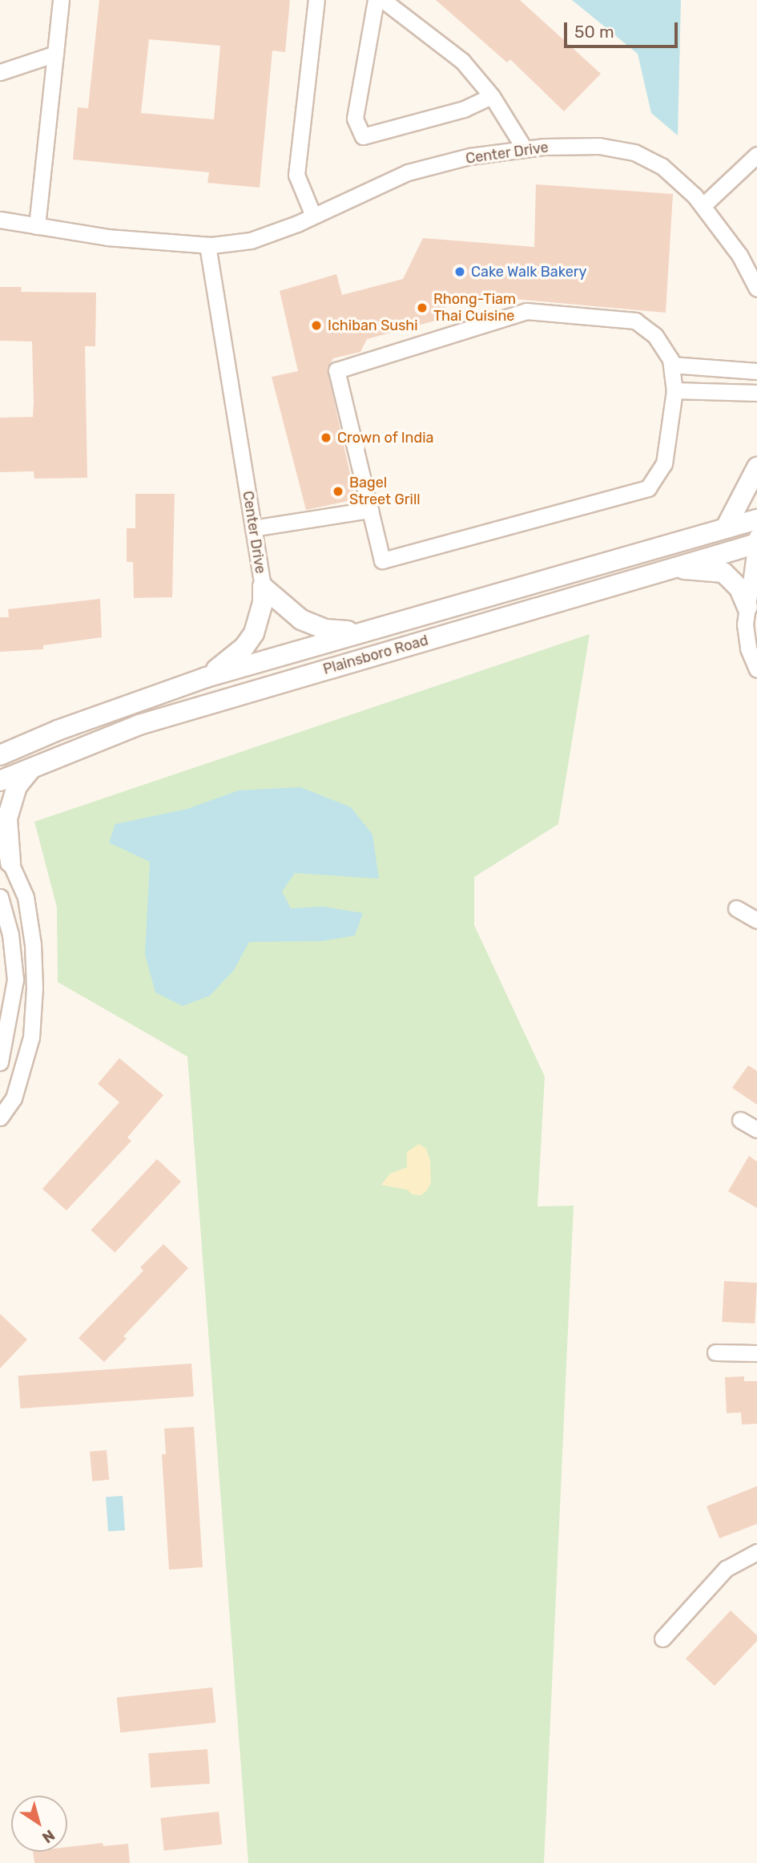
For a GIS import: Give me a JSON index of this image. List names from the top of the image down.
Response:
{
  "streets": {
    "street": ["Center Drive", "Plainsboro Road"]
  },
  "places": [
    "Cake Walk Bakery",
    "Rhong-Tiam Thai Cuisine",
    "Ichiban Sushi",
    "Crown of India",
    "Bagel Street Grill"
  ],
  "scale_bar": "50 m",
  "north": "bottom right"
}
